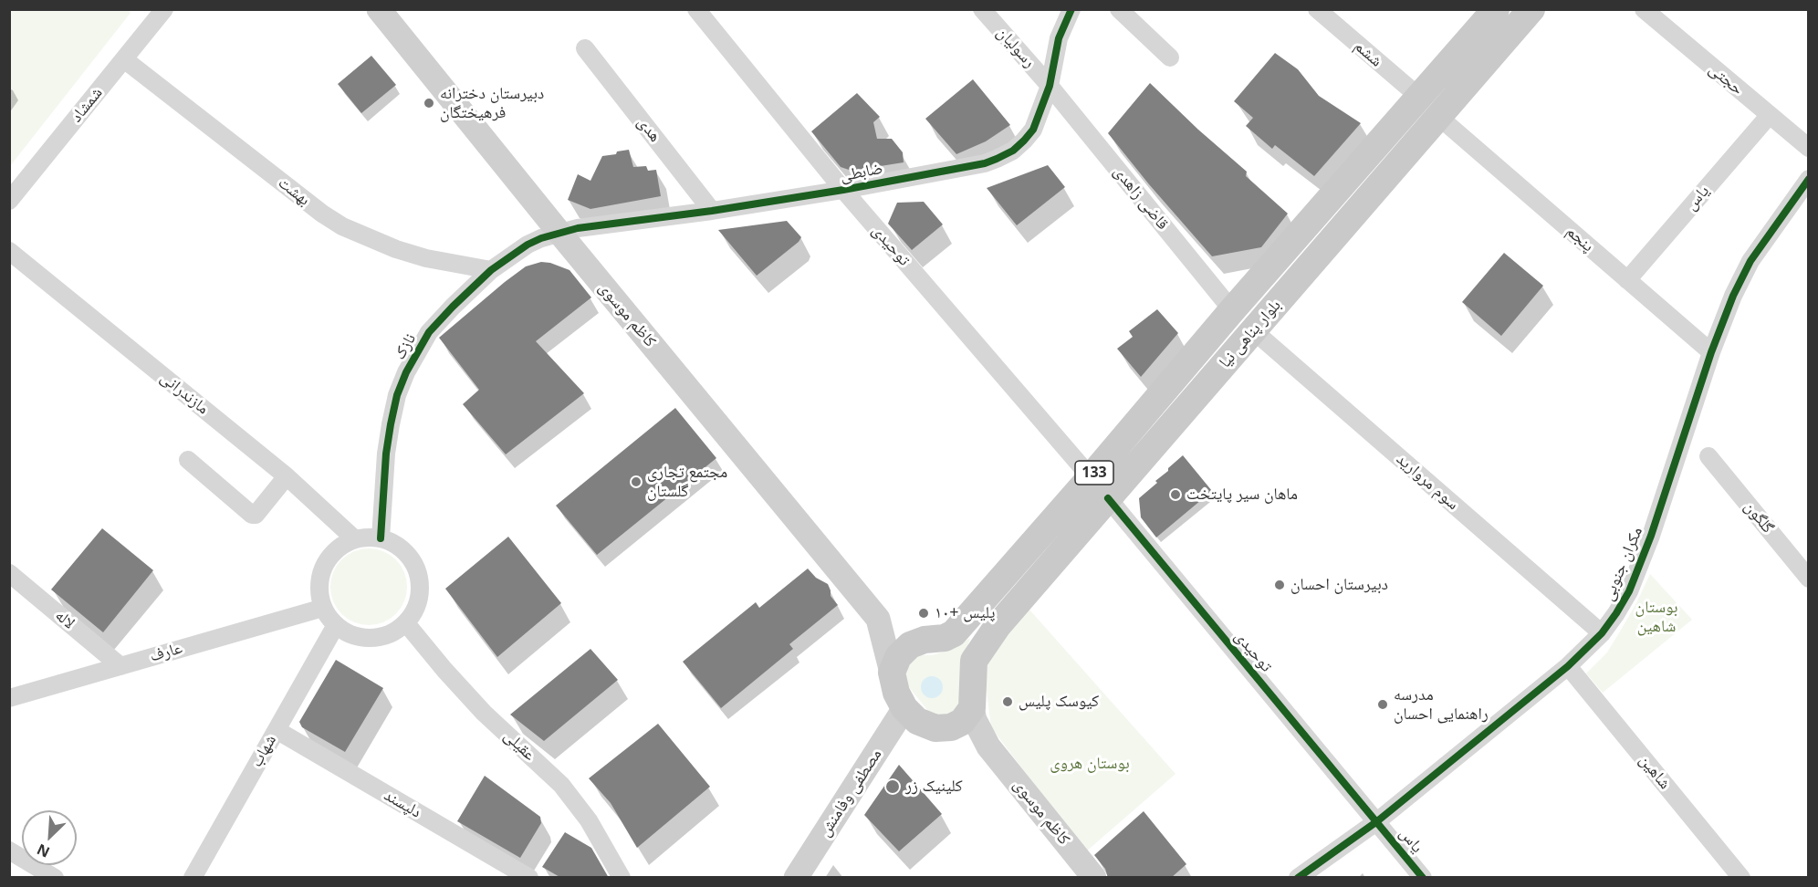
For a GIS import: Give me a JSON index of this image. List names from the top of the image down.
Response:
{
  "streets": {
    "main road": [
      "کاظم موسوی",
      "بلوار پناهی نیا",
      "133",
      "مصطفی وفامنش"
    ],
    "street": [
      "رسولیان",
      "ششم",
      "حجتی",
      "شمشاد",
      "هدی",
      "ضابطی",
      "بهشت",
      "قاضی زاهدی",
      "یاس",
      "پنجم",
      "توحیدی",
      "نازک",
      "مازندرانی",
      "سوم مروارید",
      "گلگون",
      "مکران جنوبی",
      "لاله",
      "عارف",
      "عقیلی",
      "شهاب",
      "شاهین",
      "دلپسند"
    ]
  },
  "crossings": [
    ["رسولیان", "ضابطی"],
    ["رسولیان", "قاضی زاهدی"],
    ["ششم", "بلوار پناهی نیا"],
    ["حجتی", "یاس"],
    ["شمشاد", "بهشت"],
    ["هدی", "ضابطی"],
    ["ضابطی", "قاضی زاهدی"],
    ["ضابطی", "توحیدی"],
    ["ضابطی", "کاظم موسوی"],
    ["ضابطی", "نازک"],
    ["بهشت", "نازک"],
    ["قاضی زاهدی", "بلوار پناهی نیا"],
    ["یاس", "پنجم"],
    ["یاس", "توحیدی"],
    ["یاس", "مکران جنوبی"],
    ["پنجم", "مکران جنوبی"],
    ["توحیدی", "بلوار پناهی نیا"],
    ["توحیدی", "مکران جنوبی"],
    ["کاظم موسوی", "بلوار پناهی نیا"],
    ["کاظم موسوی", "نازک"],
    ["بلوار پناهی نیا", "سوم مروارید"],
    ["نازک", "مازندرانی"],
    ["نازک", "عارف"],
    ["نازک", "عقیلی"],
    ["نازک", "شهاب"],
    ["مازندرانی", "عارف"],
    ["مازندرانی", "عقیلی"],
    ["مازندرانی", "شهاب"],
    ["سوم مروارید", "مکران جنوبی"],
    ["مکران جنوبی", "شاهین"],
    ["لاله", "عارف"],
    ["عارف", "عقیلی"],
    ["عارف", "شهاب"],
    ["عقیلی", "شهاب"],
    ["شهاب", "دلپسند"]
  ],
  "parks": ["بوستان شاهین", "بوستان هروی"],
  "places": [
    "دبیرستان دخترانه فرهیختگان",
    "مجتمع تجاری گلستان",
    "ماهان سیر پایتخت",
    "دبیرستان احسان",
    "پلیس +۱۰",
    "کیوسک پلیس",
    "مدرسه راهنمایی احسان",
    "کلینیک زر"
  ],
  "north": "bottom left"
}
